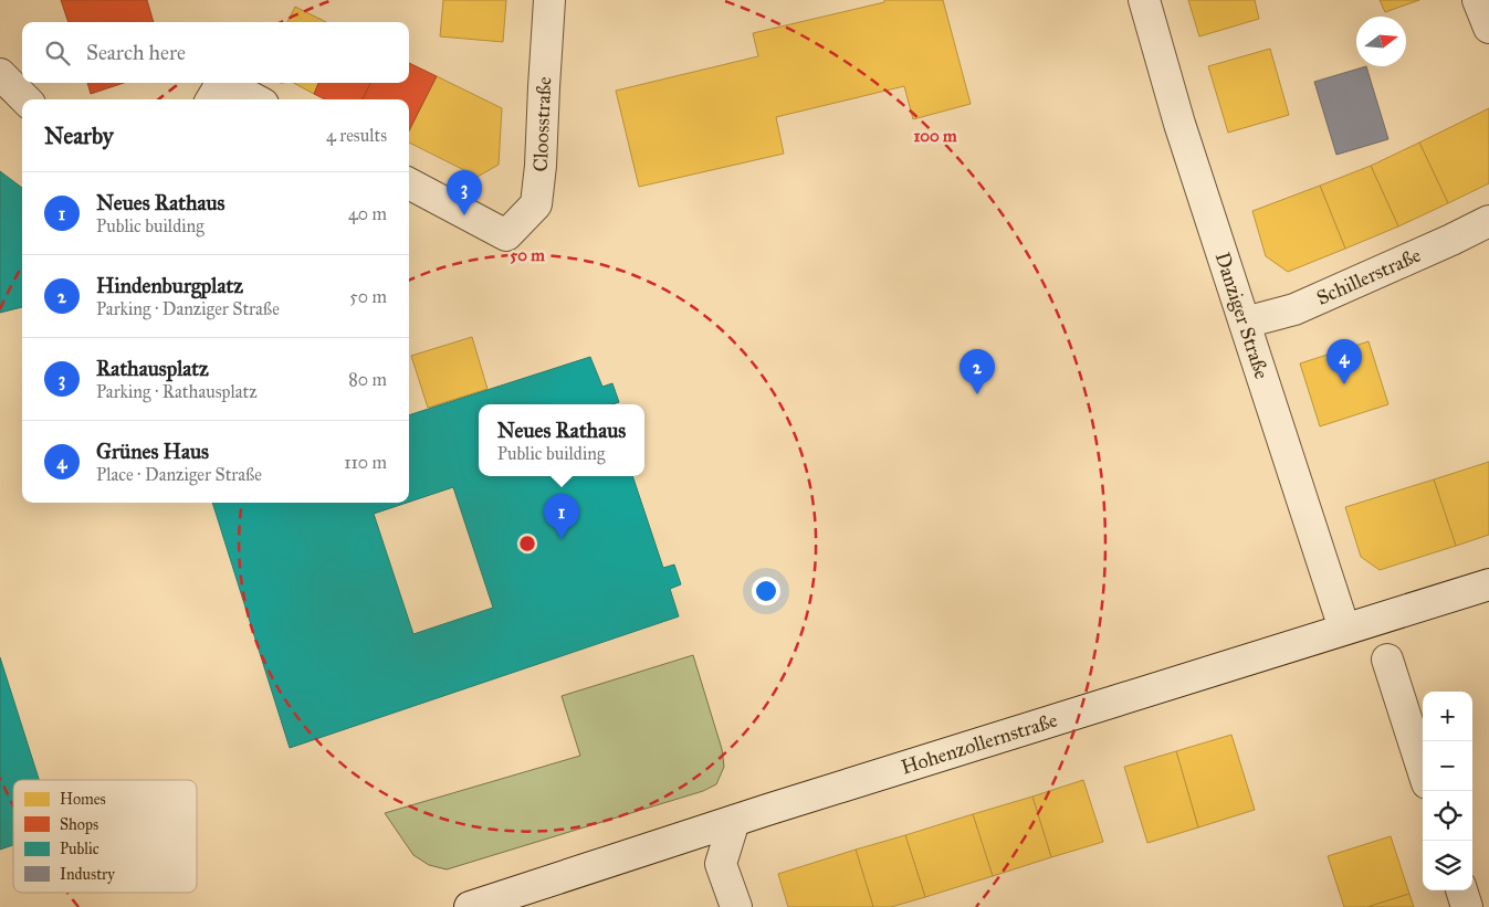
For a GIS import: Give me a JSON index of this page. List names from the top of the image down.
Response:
{
  "streets": {
    "street": [
      "Cloosstraße",
      "Schillerstraße",
      "Danziger Straße",
      "Hohenzollernstraße"
    ]
  },
  "crossings": [
    ["Schillerstraße", "Danziger Straße"],
    ["Danziger Straße", "Hohenzollernstraße"]
  ],
  "legend": [
    "Homes",
    "Shops",
    "Public",
    "Industry"
  ],
  "north": "right",
  "page": {
    "search": "Search here",
    "heading": ["Nearby", "4 results"],
    "pins": [
      "3",
      "4",
      "2",
      "1"
    ],
    "list": [
      {
        "mark": "1",
        "name": "Neues Rathaus",
        "note": "Public building",
        "value": "40 m"
      },
      {
        "mark": "2",
        "name": "Hindenburgplatz",
        "note": "Parking · Danziger Straße",
        "value": "50 m"
      },
      {
        "mark": "3",
        "name": "Rathausplatz",
        "note": "Parking · Rathausplatz",
        "value": "80 m"
      },
      {
        "mark": "4",
        "name": "Grünes Haus",
        "note": "Place · Danziger Straße",
        "value": "110 m"
      }
    ],
    "popup": ["Neues Rathaus", "Public building"],
    "map_buttons": ["+", "−"]
  },
  "rings": ["100 m", "50 m"]
}
